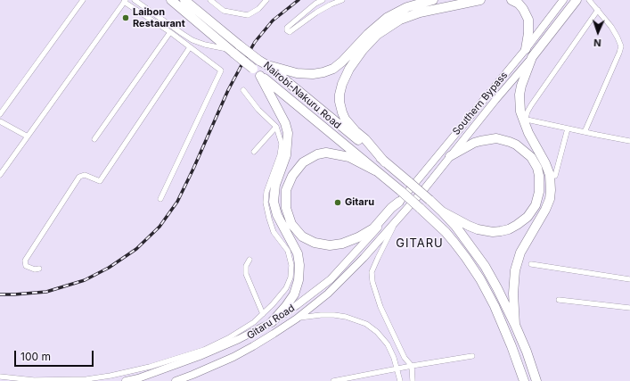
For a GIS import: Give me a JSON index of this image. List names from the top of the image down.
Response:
{
  "streets": {
    "highway": ["Nairobi-Nakuru Road", "Southern Bypass"],
    "main road": ["Gitaru Road"]
  },
  "crossings": [
    ["Southern Bypass", "Gitaru Road"]
  ],
  "districts": ["GITARU"],
  "places": ["Laibon Restaurant", "Gitaru"],
  "scale_bar": "100 m",
  "north": "bottom"
}
